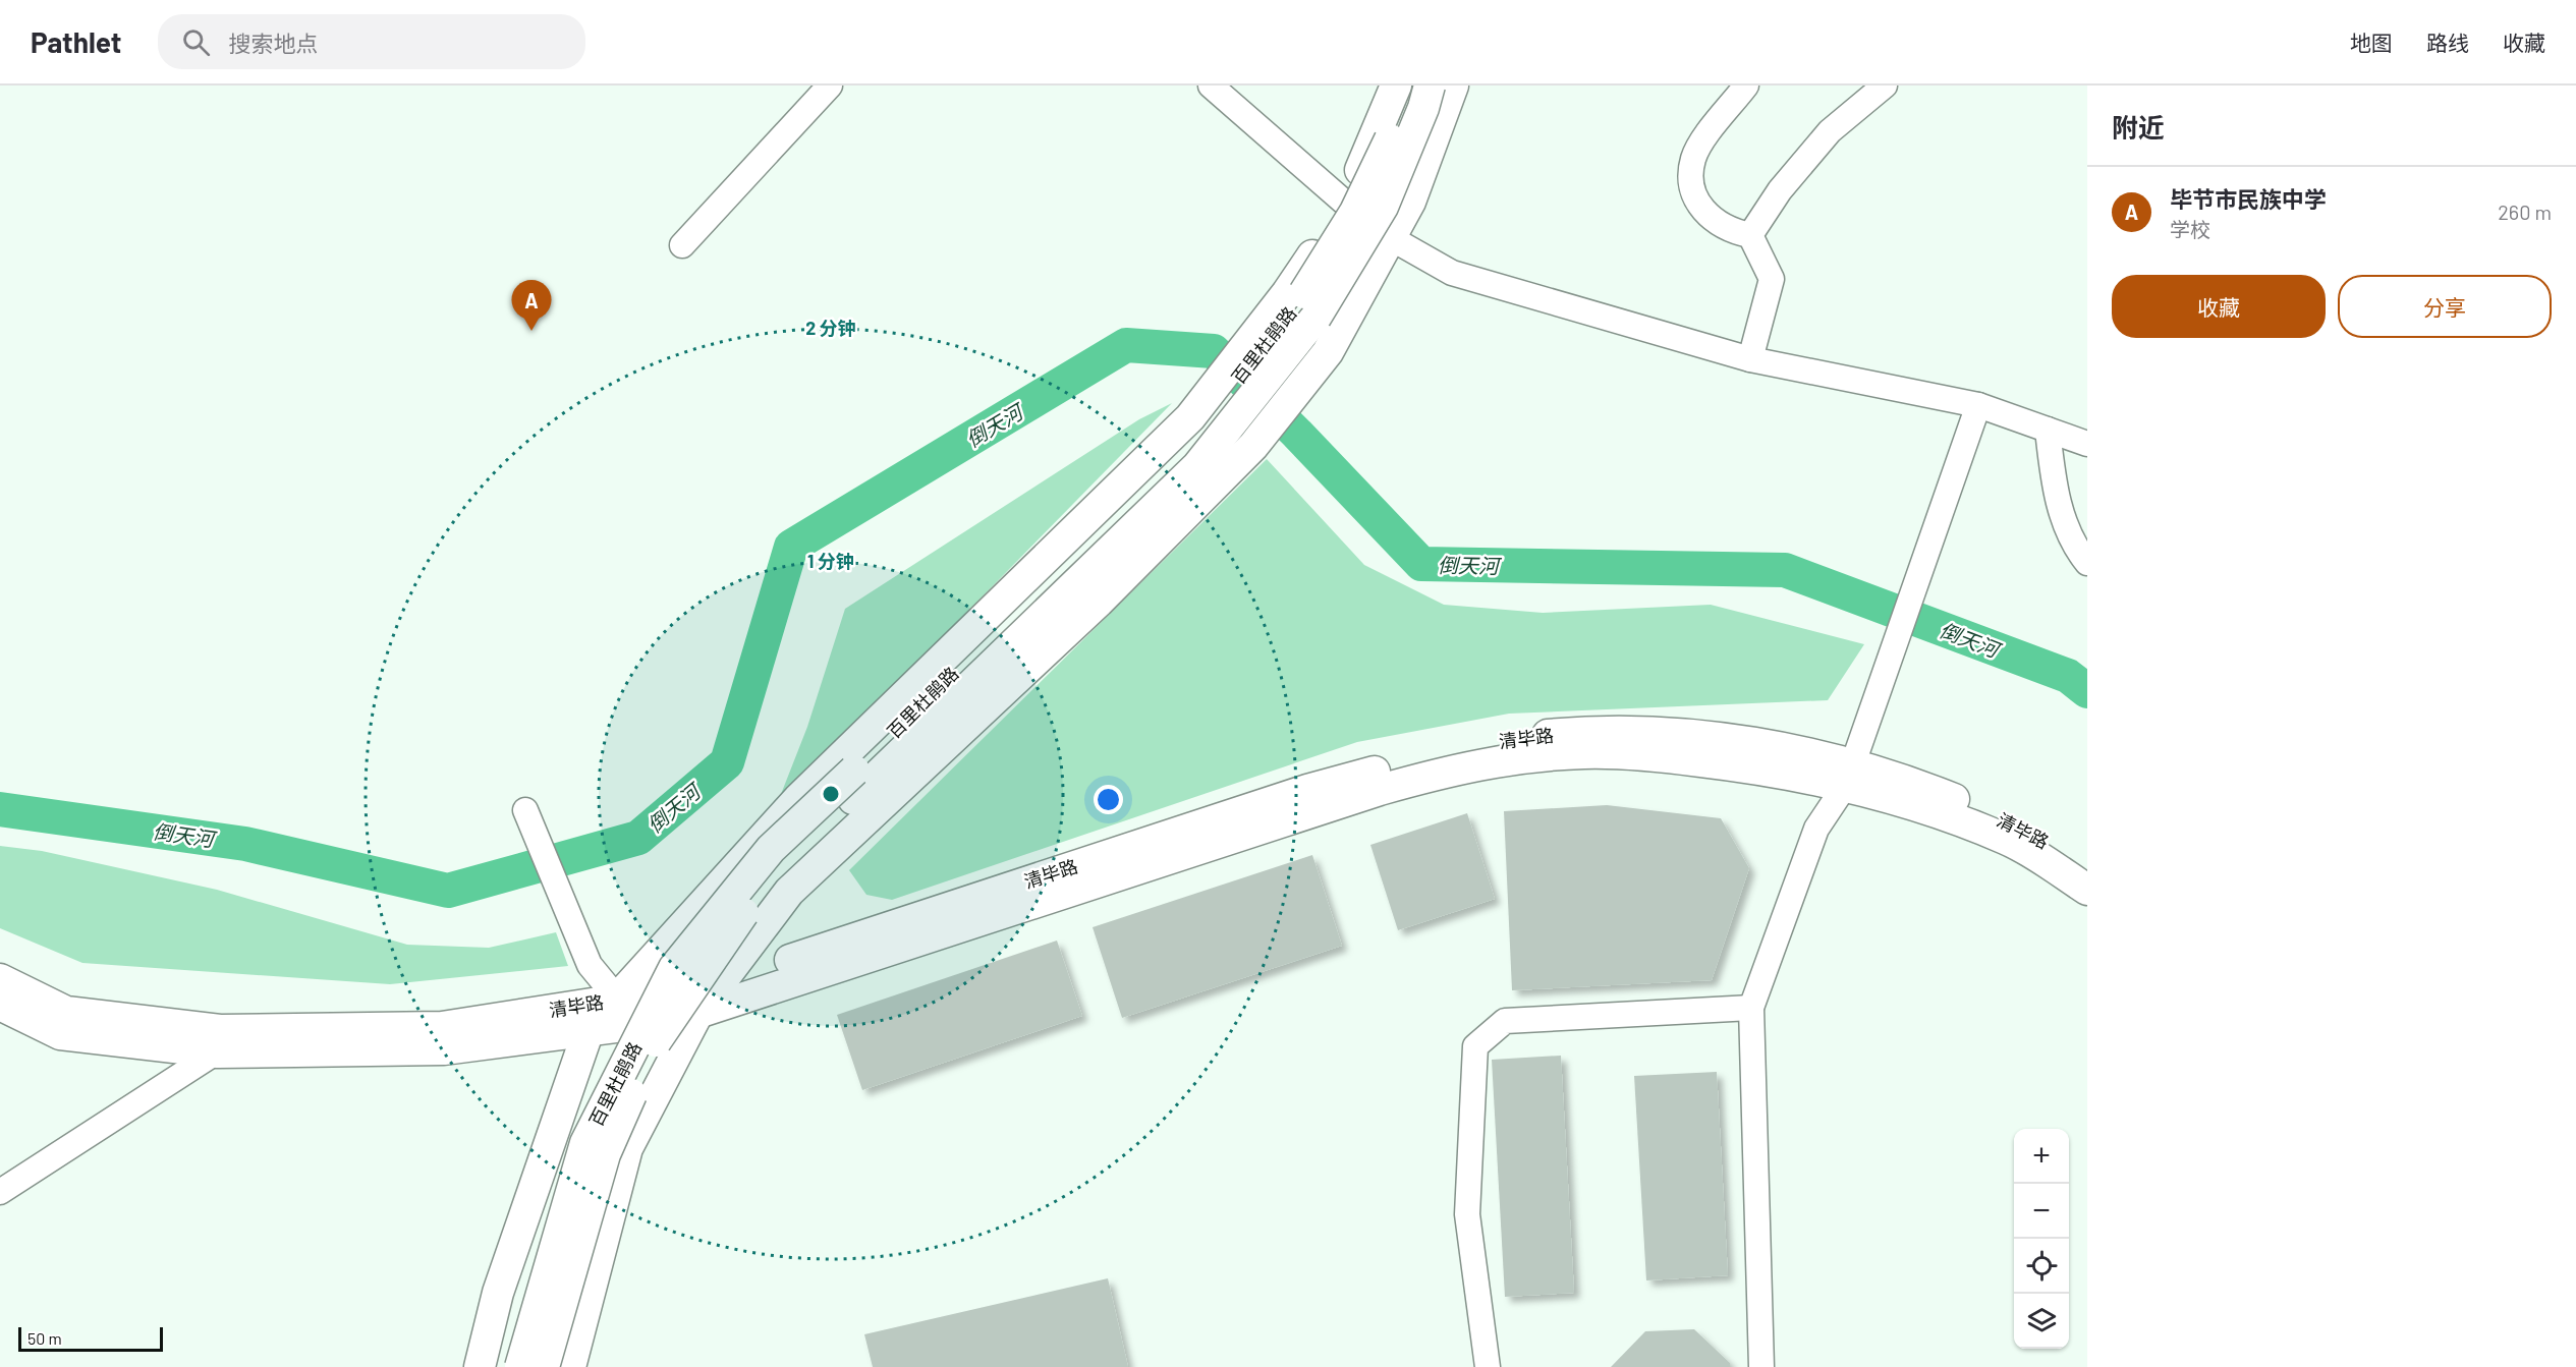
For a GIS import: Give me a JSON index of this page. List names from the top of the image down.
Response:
{
  "streets": {
    "main road": ["百里杜鹃路", "清毕路"]
  },
  "water": ["倒天河"],
  "scale_bar": "50 m",
  "page": {
    "header": "Pathlet",
    "search": "搜索地点",
    "nav": ["地图", "路线", "收藏"],
    "heading": "附近",
    "list": [
      {
        "mark": "A",
        "name": "毕节市民族中学",
        "note": "学校",
        "value": "260 m"
      }
    ],
    "buttons": ["收藏", "分享"],
    "pins": "A",
    "map_buttons": ["+", "−"],
    "scale": "50 m"
  },
  "rings": ["2 分钟", "1 分钟"]
}
